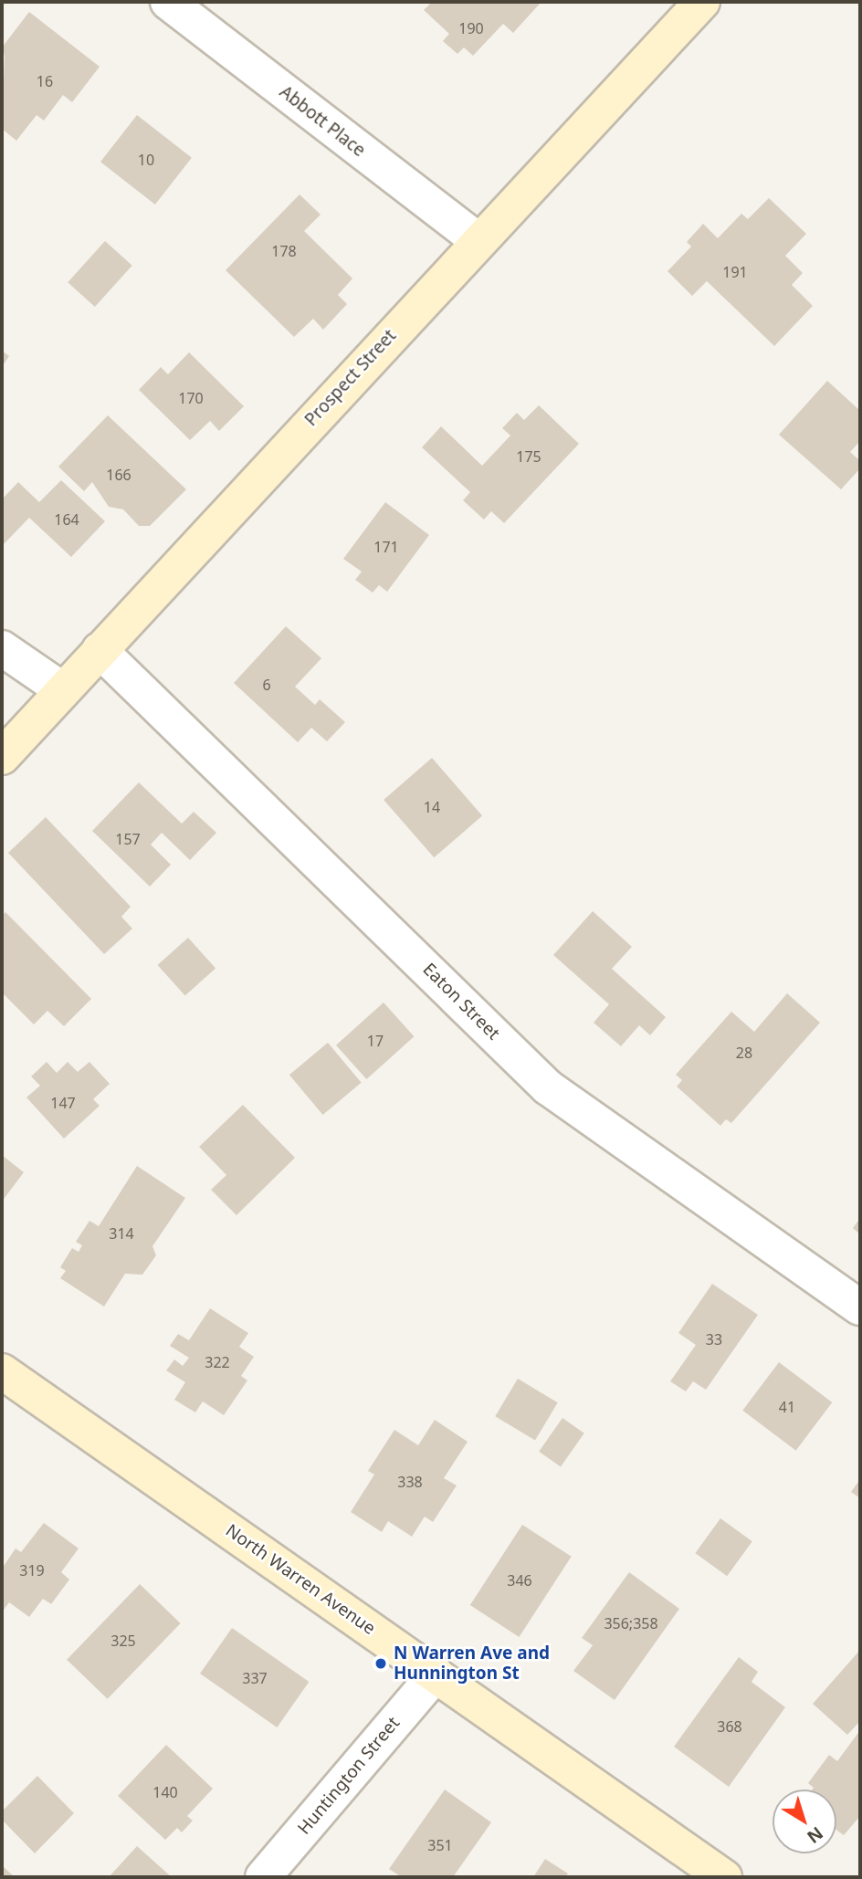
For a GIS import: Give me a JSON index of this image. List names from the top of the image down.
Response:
{
  "streets": {
    "street": [
      "Abbott Place",
      "Prospect Street",
      "Eaton Street",
      "North Warren Avenue",
      "Huntington Street"
    ]
  },
  "crossings": [
    ["Abbott Place", "Prospect Street"],
    ["Prospect Street", "Eaton Street"],
    ["North Warren Avenue", "Huntington Street"]
  ],
  "places": ["N Warren Ave and Hunnington St"],
  "house_numbers": [
    "190",
    "16",
    "10",
    "178",
    "191",
    "170",
    "175",
    "166",
    "164",
    "171",
    "6",
    "14",
    "157",
    "17",
    "28",
    "147",
    "314",
    "33",
    "322",
    "41",
    "338",
    "319",
    "346",
    "356;358",
    "325",
    "337",
    "368",
    "140",
    "351"
  ],
  "north": "bottom right"
}
